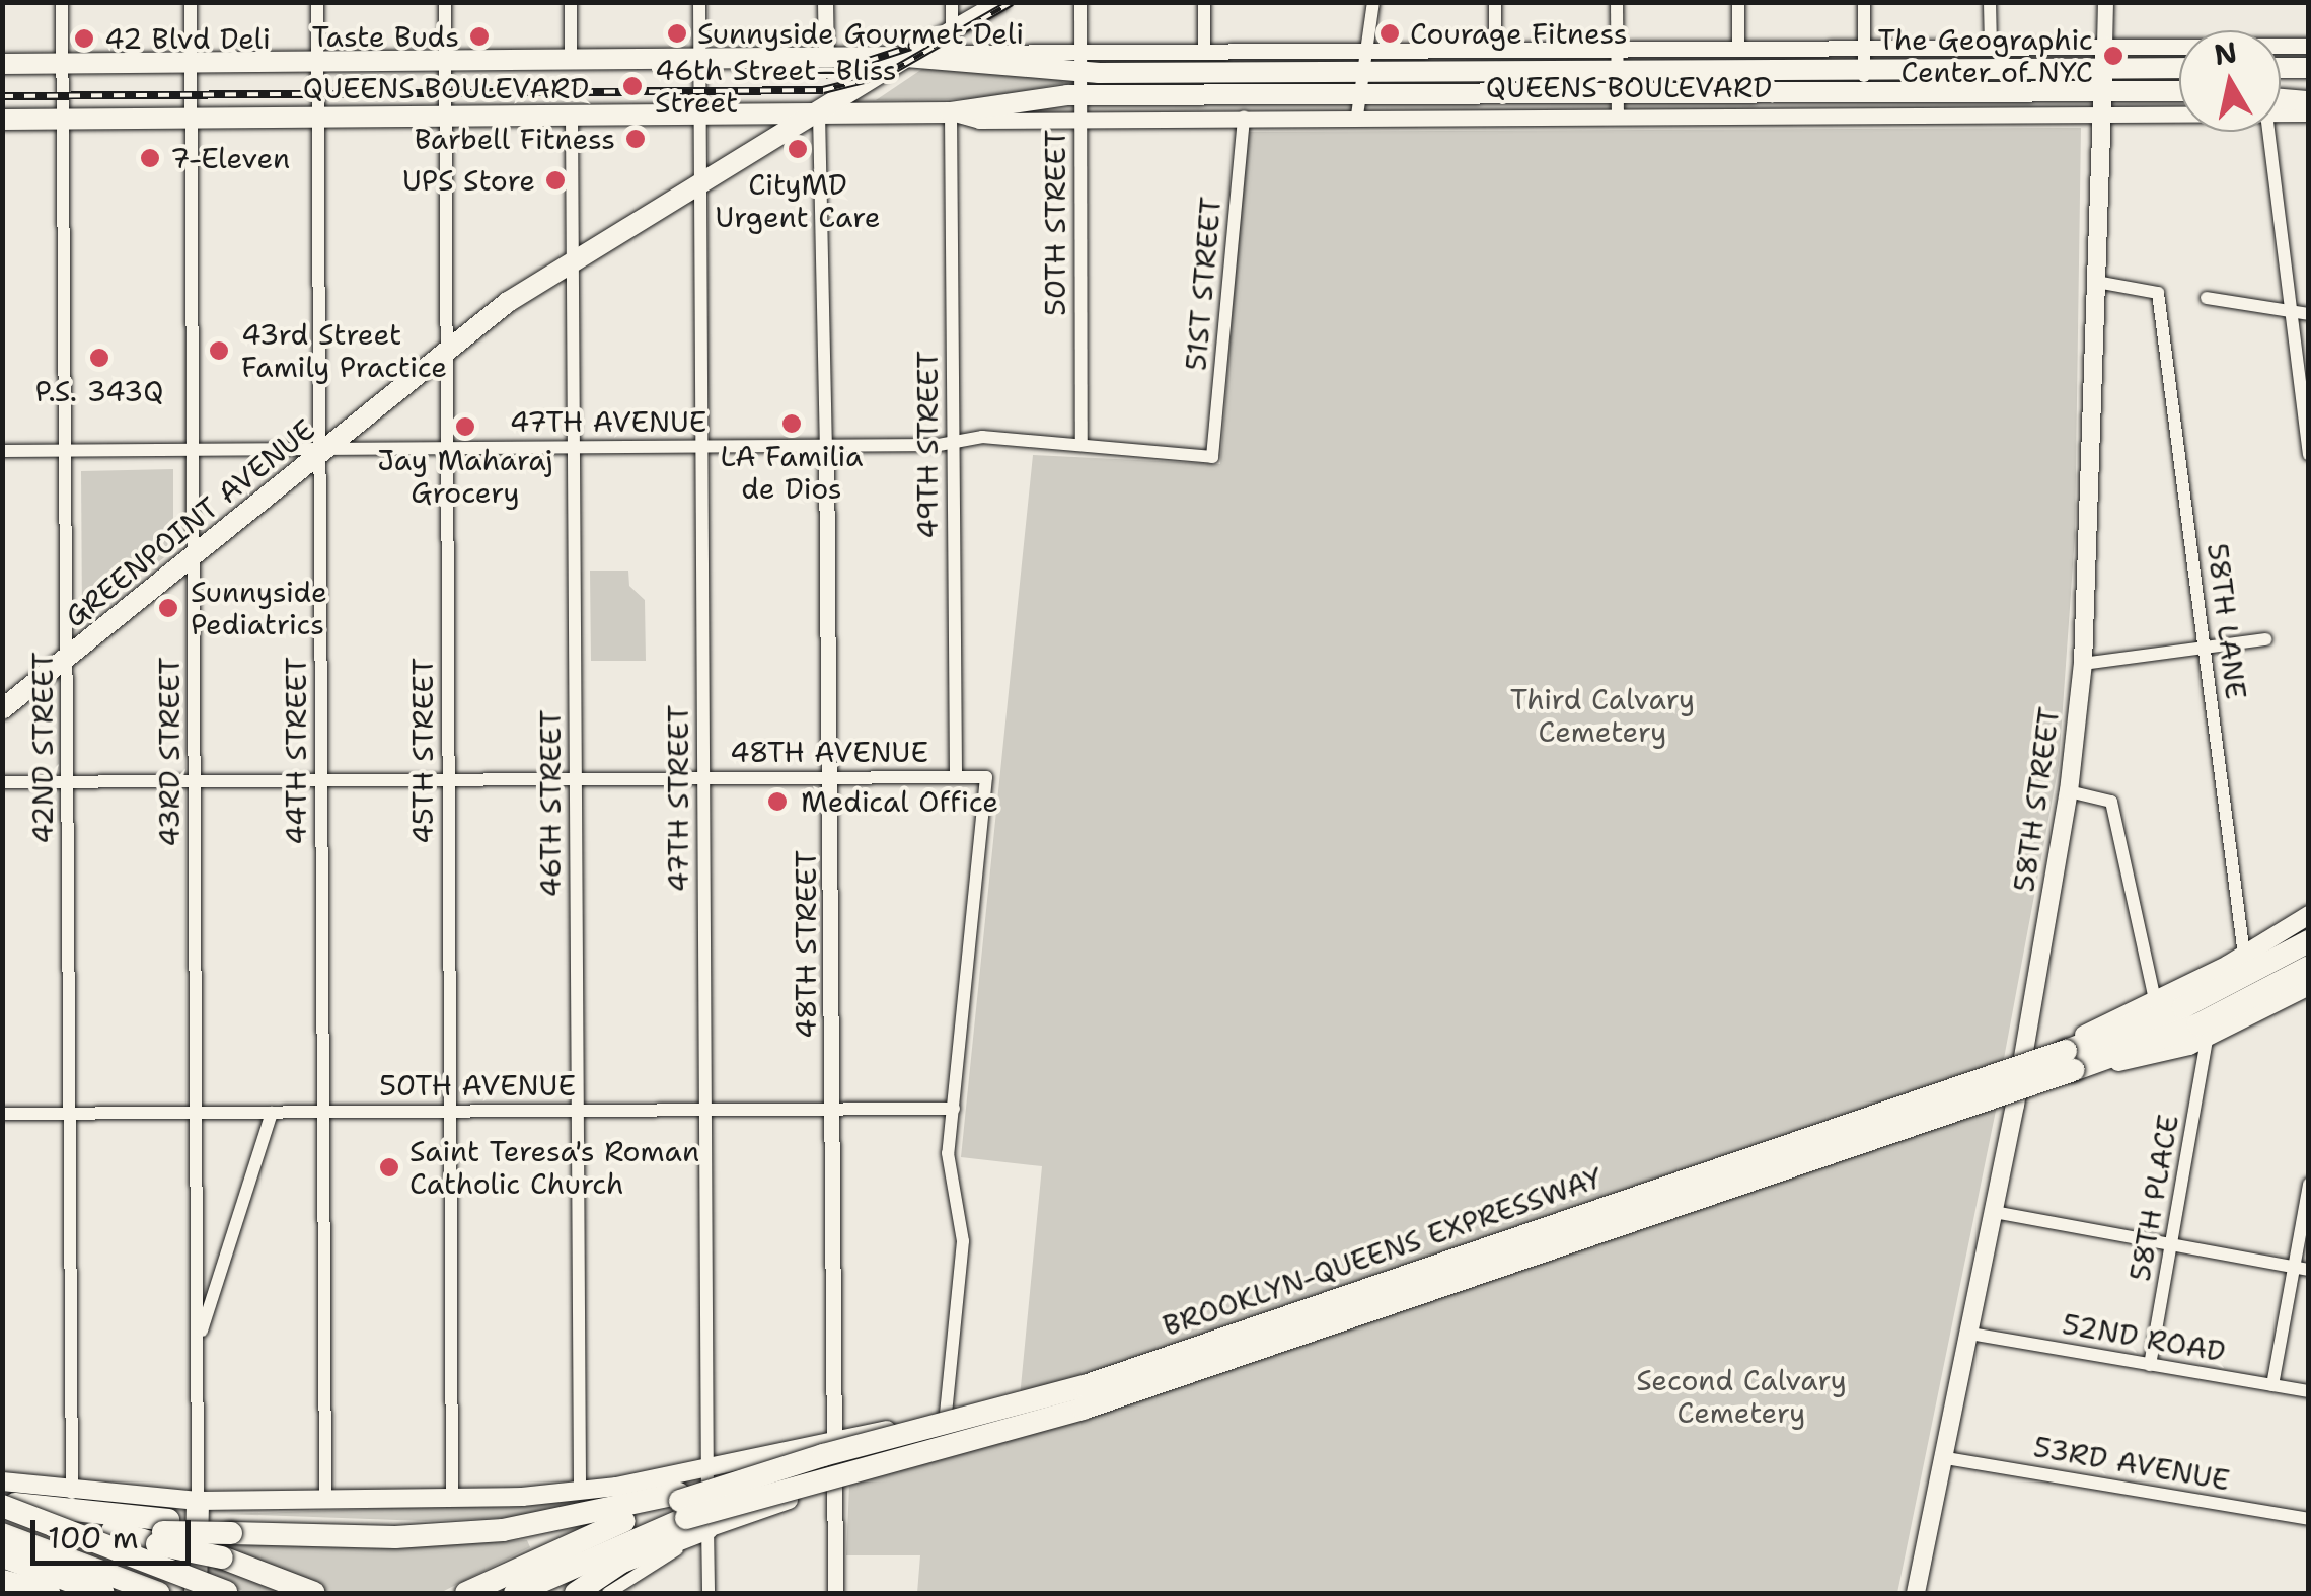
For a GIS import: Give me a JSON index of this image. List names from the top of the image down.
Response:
{
  "streets": {
    "highway": ["BROOKLYN-QUEENS EXPRESSWAY"],
    "main road": ["QUEENS BOULEVARD", "GREENPOINT AVENUE", "58TH STREET"],
    "street": [
      "50TH STREET",
      "51ST STREET",
      "47TH AVENUE",
      "49TH STREET",
      "58TH LANE",
      "42ND STREET",
      "44TH STREET",
      "45TH STREET",
      "43RD STREET",
      "48TH AVENUE",
      "47TH STREET",
      "46TH STREET",
      "48TH STREET",
      "50TH AVENUE",
      "58TH PLACE",
      "52ND ROAD",
      "53RD AVENUE"
    ]
  },
  "crossings": [
    ["QUEENS BOULEVARD", "50TH STREET"],
    ["QUEENS BOULEVARD", "51ST STREET"],
    ["QUEENS BOULEVARD", "49TH STREET"],
    ["QUEENS BOULEVARD", "GREENPOINT AVENUE"],
    ["QUEENS BOULEVARD", "42ND STREET"],
    ["QUEENS BOULEVARD", "44TH STREET"],
    ["QUEENS BOULEVARD", "45TH STREET"],
    ["QUEENS BOULEVARD", "43RD STREET"],
    ["QUEENS BOULEVARD", "47TH STREET"],
    ["QUEENS BOULEVARD", "58TH STREET"],
    ["QUEENS BOULEVARD", "46TH STREET"],
    ["QUEENS BOULEVARD", "48TH STREET"],
    ["50TH STREET", "47TH AVENUE"],
    ["51ST STREET", "47TH AVENUE"],
    ["47TH AVENUE", "49TH STREET"],
    ["47TH AVENUE", "GREENPOINT AVENUE"],
    ["47TH AVENUE", "42ND STREET"],
    ["47TH AVENUE", "44TH STREET"],
    ["47TH AVENUE", "45TH STREET"],
    ["47TH AVENUE", "43RD STREET"],
    ["47TH AVENUE", "47TH STREET"],
    ["47TH AVENUE", "46TH STREET"],
    ["47TH AVENUE", "48TH STREET"],
    ["49TH STREET", "48TH AVENUE"],
    ["GREENPOINT AVENUE", "42ND STREET"],
    ["GREENPOINT AVENUE", "44TH STREET"],
    ["GREENPOINT AVENUE", "45TH STREET"],
    ["GREENPOINT AVENUE", "43RD STREET"],
    ["GREENPOINT AVENUE", "47TH STREET"],
    ["GREENPOINT AVENUE", "46TH STREET"],
    ["GREENPOINT AVENUE", "48TH STREET"],
    ["58TH LANE", "58TH STREET"],
    ["42ND STREET", "48TH AVENUE"],
    ["42ND STREET", "50TH AVENUE"],
    ["44TH STREET", "48TH AVENUE"],
    ["44TH STREET", "50TH AVENUE"],
    ["45TH STREET", "48TH AVENUE"],
    ["45TH STREET", "50TH AVENUE"],
    ["43RD STREET", "48TH AVENUE"],
    ["43RD STREET", "50TH AVENUE"],
    ["48TH AVENUE", "47TH STREET"],
    ["48TH AVENUE", "46TH STREET"],
    ["48TH AVENUE", "48TH STREET"],
    ["48TH AVENUE", "50TH AVENUE"],
    ["47TH STREET", "50TH AVENUE"],
    ["47TH STREET", "BROOKLYN-QUEENS EXPRESSWAY"],
    ["58TH STREET", "52ND ROAD"],
    ["58TH STREET", "53RD AVENUE"],
    ["46TH STREET", "50TH AVENUE"],
    ["48TH STREET", "50TH AVENUE"],
    ["58TH PLACE", "52ND ROAD"]
  ],
  "parks": ["Third Calvary Cemetery", "Second Calvary Cemetery"],
  "places": [
    "Sunnyside Gourmet Deli",
    "Courage Fitness",
    "Taste Buds",
    "42 Blvd Deli",
    "The Geographic Center of NYC",
    "46th Street–Bliss Street",
    "Barbell Fitness",
    "CityMD Urgent Care",
    "7-Eleven",
    "UPS Store",
    "43rd Street Family Practice",
    "P.S. 343Q",
    "LA Familia de Dios",
    "Jay Maharaj Grocery",
    "Sunnyside Pediatrics",
    "Medical Office",
    "Saint Teresa's Roman Catholic Church"
  ],
  "scale_bar": "100 m",
  "north": "top"
}
